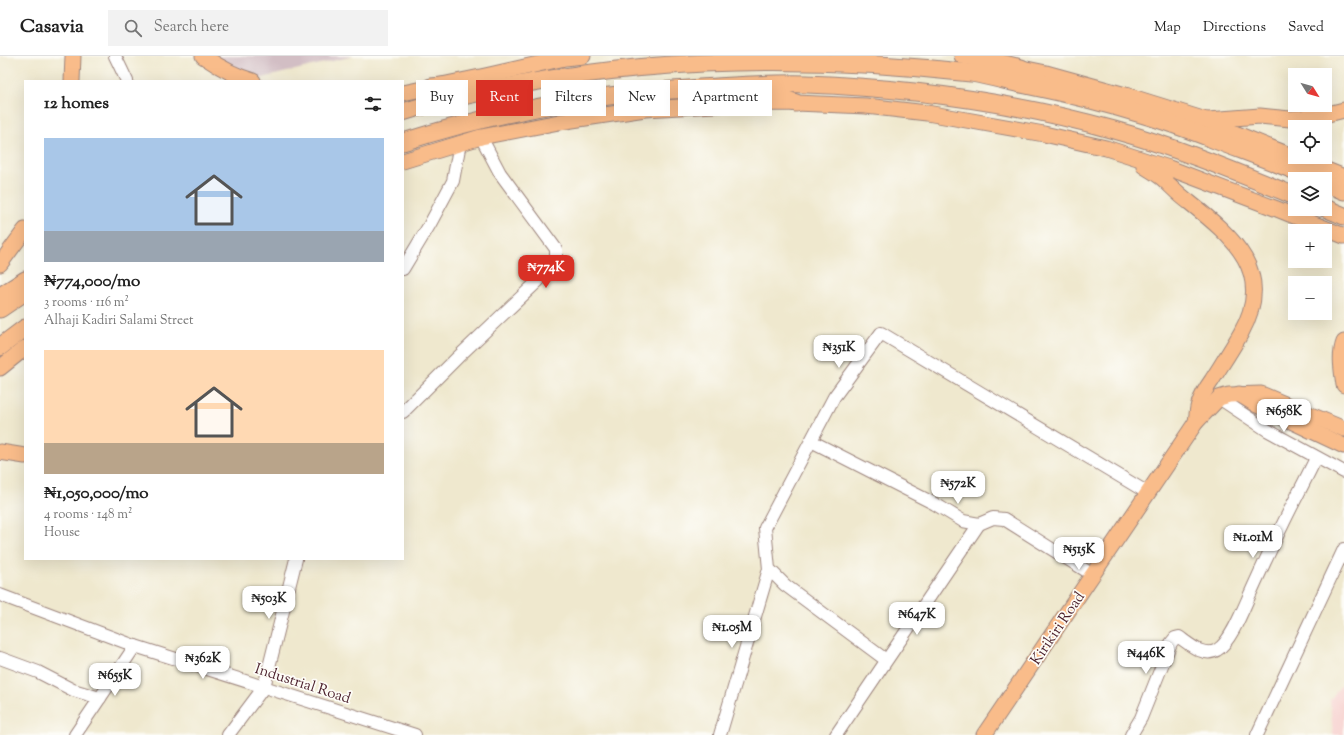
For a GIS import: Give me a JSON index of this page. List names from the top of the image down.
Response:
{
  "streets": {
    "main road": ["Kirikiri Road"],
    "street": ["Industrial Road"]
  },
  "north": "bottom right",
  "page": {
    "header": "Casavia",
    "search": "Search here",
    "nav": ["Map", "Directions", "Saved"],
    "map_buttons": ["+", "−"],
    "chip": [
      "Buy",
      "Rent",
      "Filters",
      "New",
      "Apartment"
    ],
    "heading": "12 homes",
    "list": [
      {
        "name": "₦774,000/mo",
        "note": "3 rooms · 116 m² · Alhaji Kadiri Salami Street"
      },
      {
        "name": "₦1,050,000/mo",
        "note": "4 rooms · 148 m² · House"
      }
    ],
    "price": [
      "₦774K",
      "₦351K",
      "₦658K",
      "₦572K",
      "₦1.01M",
      "₦515K",
      "₦503K",
      "₦647K",
      "₦1.05M",
      "₦446K",
      "₦362K",
      "₦655K"
    ]
  }
}
